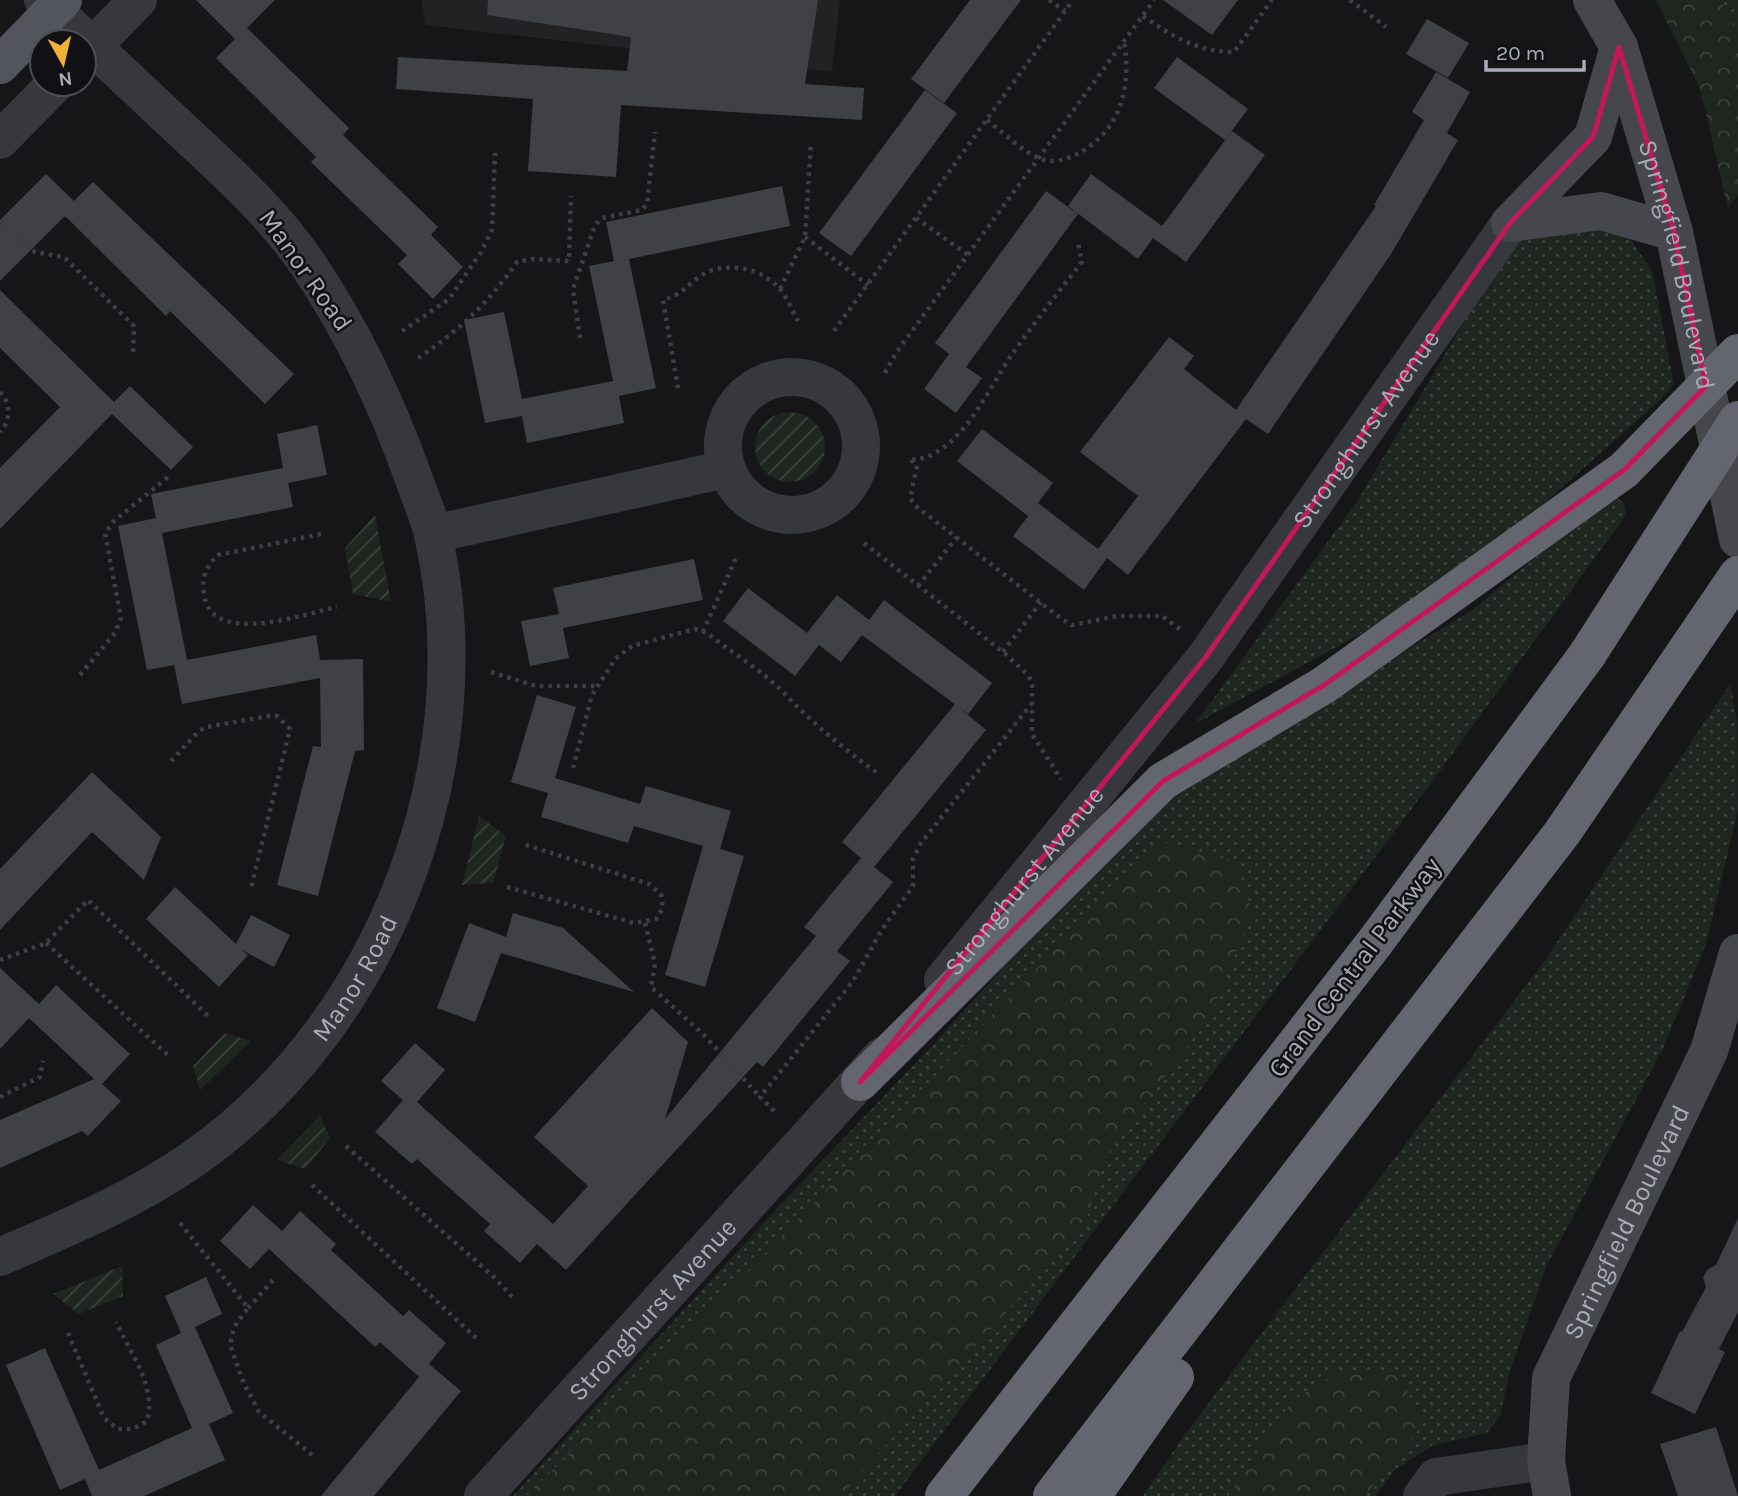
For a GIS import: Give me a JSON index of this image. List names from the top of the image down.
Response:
{
  "streets": {
    "highway": ["Grand Central Parkway"],
    "main road": ["Springfield Boulevard"],
    "street": ["Manor Road", "Stronghurst Avenue"]
  },
  "scale_bar": "20 m",
  "north": "bottom"
}
